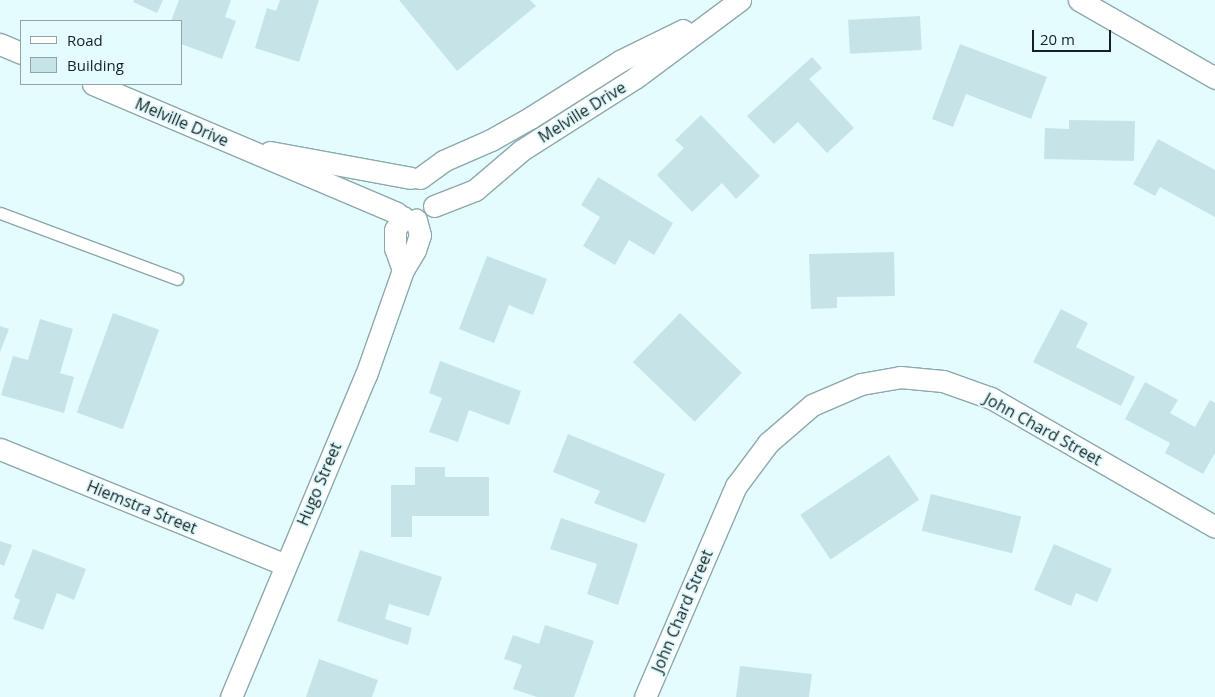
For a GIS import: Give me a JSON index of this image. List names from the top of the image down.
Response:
{
  "streets": {
    "street": [
      "Melville Drive",
      "John Chard Street",
      "Hugo Street",
      "Hiemstra Street"
    ]
  },
  "crossings": [
    ["Melville Drive", "Hugo Street"],
    ["Hugo Street", "Hiemstra Street"]
  ],
  "legend": ["Road", "Building"],
  "scale_bar": "20 m"
}
